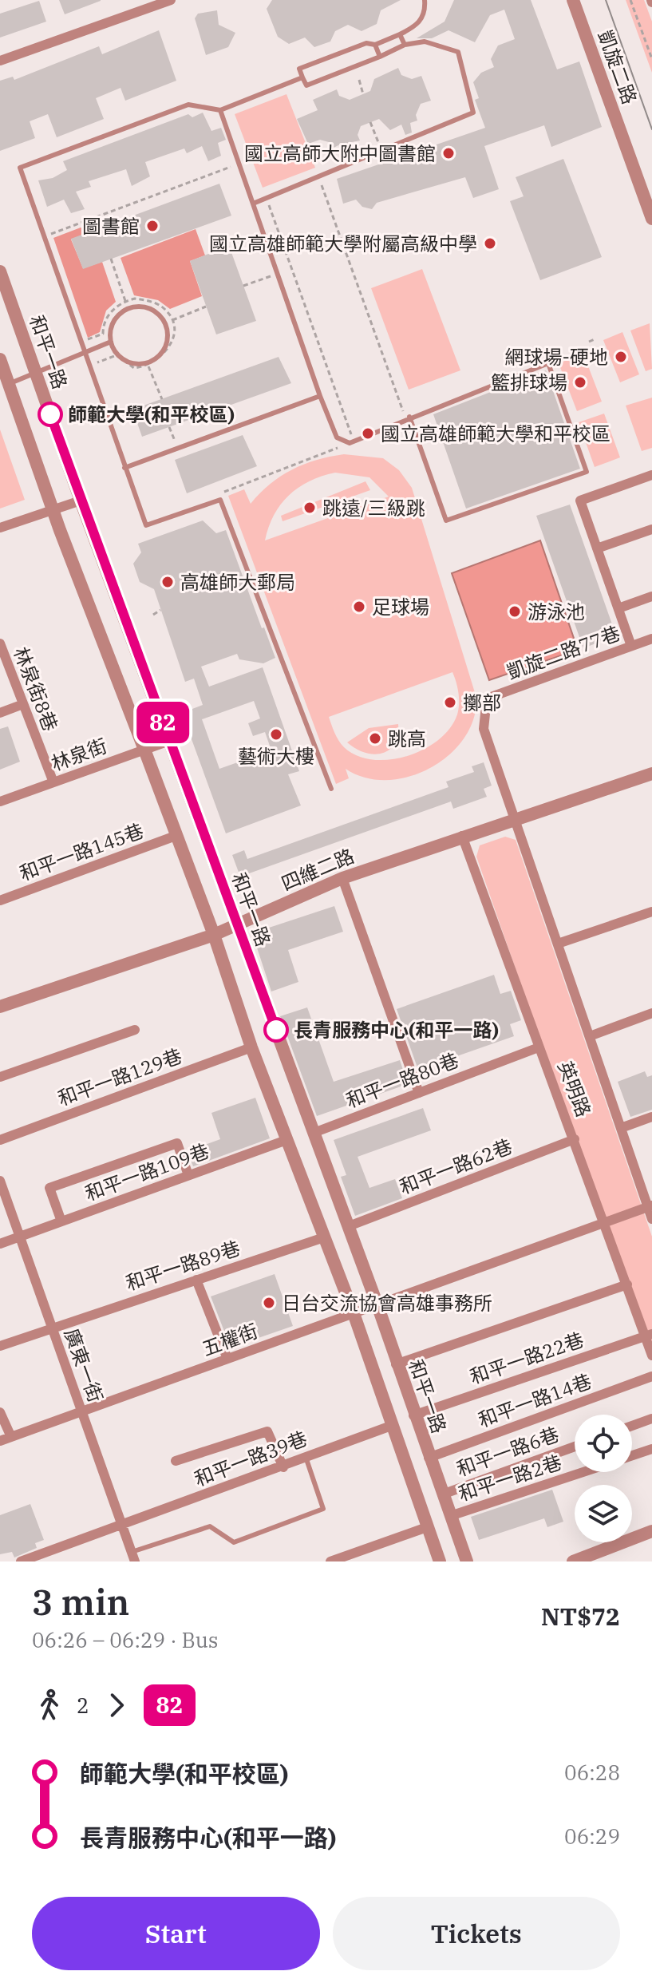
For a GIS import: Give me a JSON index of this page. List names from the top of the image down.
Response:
{
  "streets": {
    "street": [
      "凱旋二路",
      "和平一路",
      "凱旋二路77巷",
      "林泉街8巷",
      "林泉街",
      "和平一路145巷",
      "四維二路",
      "和平一路129巷",
      "和平一路80巷",
      "英明路",
      "和平一路62巷",
      "和平一路109巷",
      "和平一路89巷",
      "五權街",
      "和平一路22巷",
      "廣東一街",
      "和平一路14巷",
      "和平一路6巷",
      "和平一路39巷",
      "和平一路2巷"
    ]
  },
  "crossings": [
    ["和平一路", "林泉街"],
    ["和平一路", "四維二路"],
    ["和平一路", "和平一路80巷"],
    ["和平一路", "和平一路62巷"],
    ["和平一路", "五權街"],
    ["和平一路", "和平一路22巷"],
    ["和平一路", "和平一路14巷"],
    ["和平一路", "和平一路6巷"],
    ["和平一路", "和平一路2巷"],
    ["凱旋二路77巷", "英明路"],
    ["林泉街8巷", "林泉街"],
    ["四維二路", "英明路"],
    ["和平一路80巷", "英明路"],
    ["英明路", "和平一路62巷"],
    ["英明路", "五權街"],
    ["英明路", "和平一路22巷"],
    ["和平一路109巷", "廣東一街"],
    ["和平一路89巷", "廣東一街"],
    ["五權街", "廣東一街"],
    ["廣東一街", "和平一路39巷"]
  ],
  "places": [
    "國立高師大附中圖書館",
    "圖書館",
    "國立高雄師範大學附屬高級中學",
    "網球場-硬地",
    "籃排球場",
    "師範大學(和平校區)",
    "國立高雄師範大學和平校區",
    "跳遠/三級跳",
    "高雄師大郵局",
    "足球場",
    "游泳池",
    "擲部",
    "藝術大樓",
    "跳高",
    "長青服務中心(和平一路)",
    "日台交流協會高雄事務所"
  ],
  "lines": ["bus line 82"],
  "page": {
    "on_map": "82",
    "heading": ["3 min", "06:26 – 06:29 · Bus", "NT$72"],
    "legs": ["2", "82"],
    "list": [
      {
        "name": "師範大學(和平校區)",
        "value": "06:28"
      },
      {
        "name": "長青服務中心(和平一路)",
        "value": "06:29"
      }
    ],
    "buttons": ["Start", "Tickets"]
  }
}
